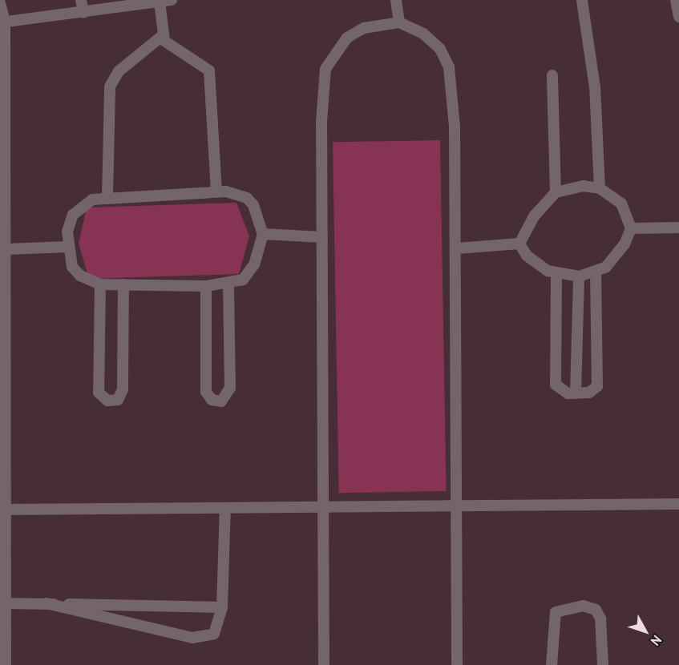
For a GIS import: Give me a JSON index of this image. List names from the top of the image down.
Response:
{
  "north": "bottom right"
}
